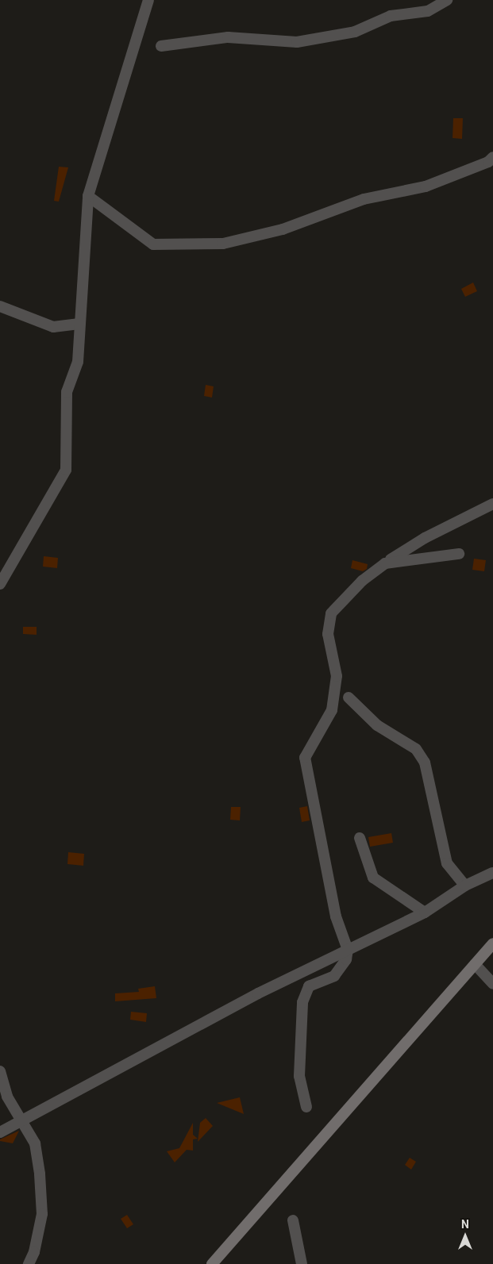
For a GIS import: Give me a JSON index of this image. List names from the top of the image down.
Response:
{
  "north": "top"
}
